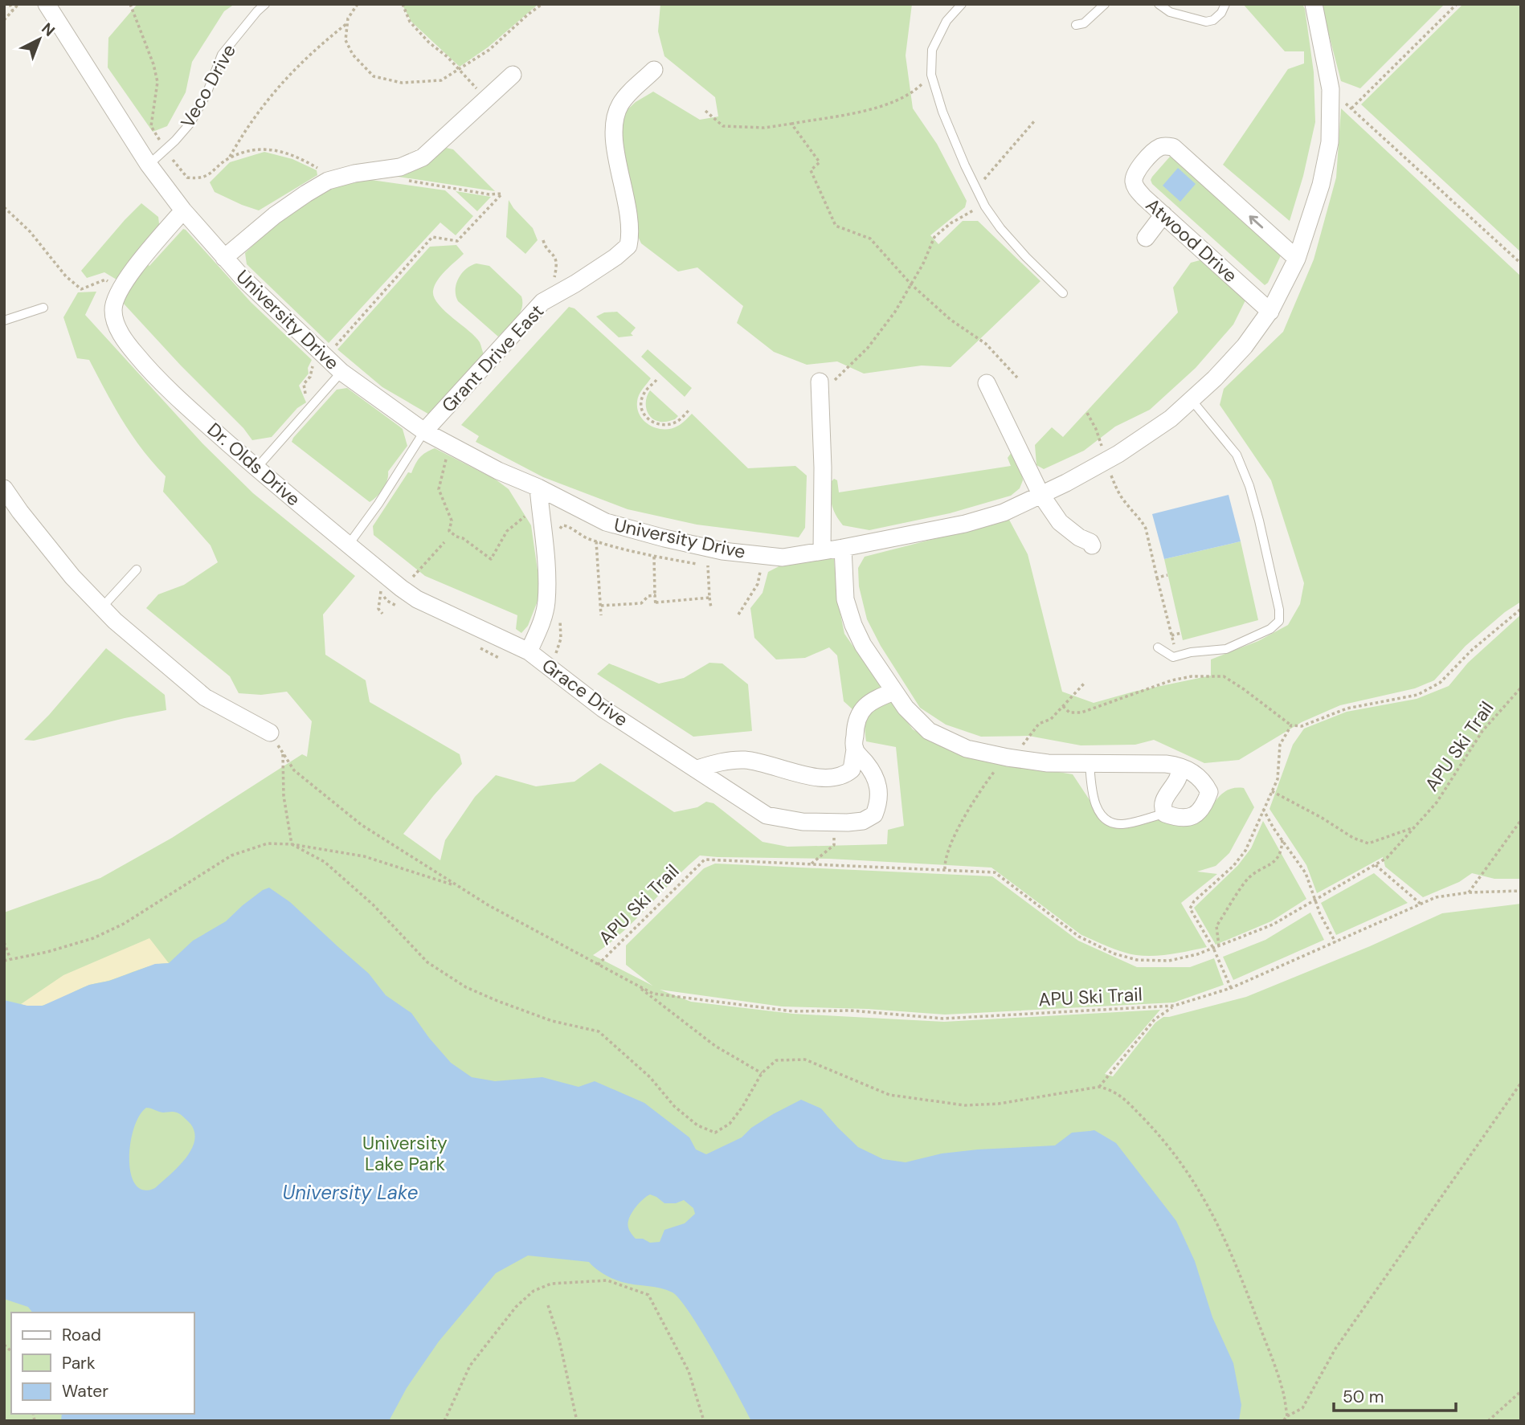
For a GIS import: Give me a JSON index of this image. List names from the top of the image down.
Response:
{
  "streets": {
    "street": [
      "Atwood Drive",
      "University Drive",
      "Grant Drive East",
      "Dr. Olds Drive",
      "Grace Drive"
    ],
    "lane": ["Veco Drive"],
    "path": ["APU Ski Trail"]
  },
  "crossings": [
    ["Veco Drive", "University Drive"],
    ["Atwood Drive", "University Drive"],
    ["University Drive", "Grant Drive East"],
    ["University Drive", "Dr. Olds Drive"],
    ["University Drive", "Grace Drive"],
    ["Dr. Olds Drive", "Grace Drive"]
  ],
  "water": ["University Lake"],
  "parks": ["University Lake Park"],
  "legend": ["Road", "Park", "Water"],
  "scale_bar": "50 m",
  "north": "top right"
}
